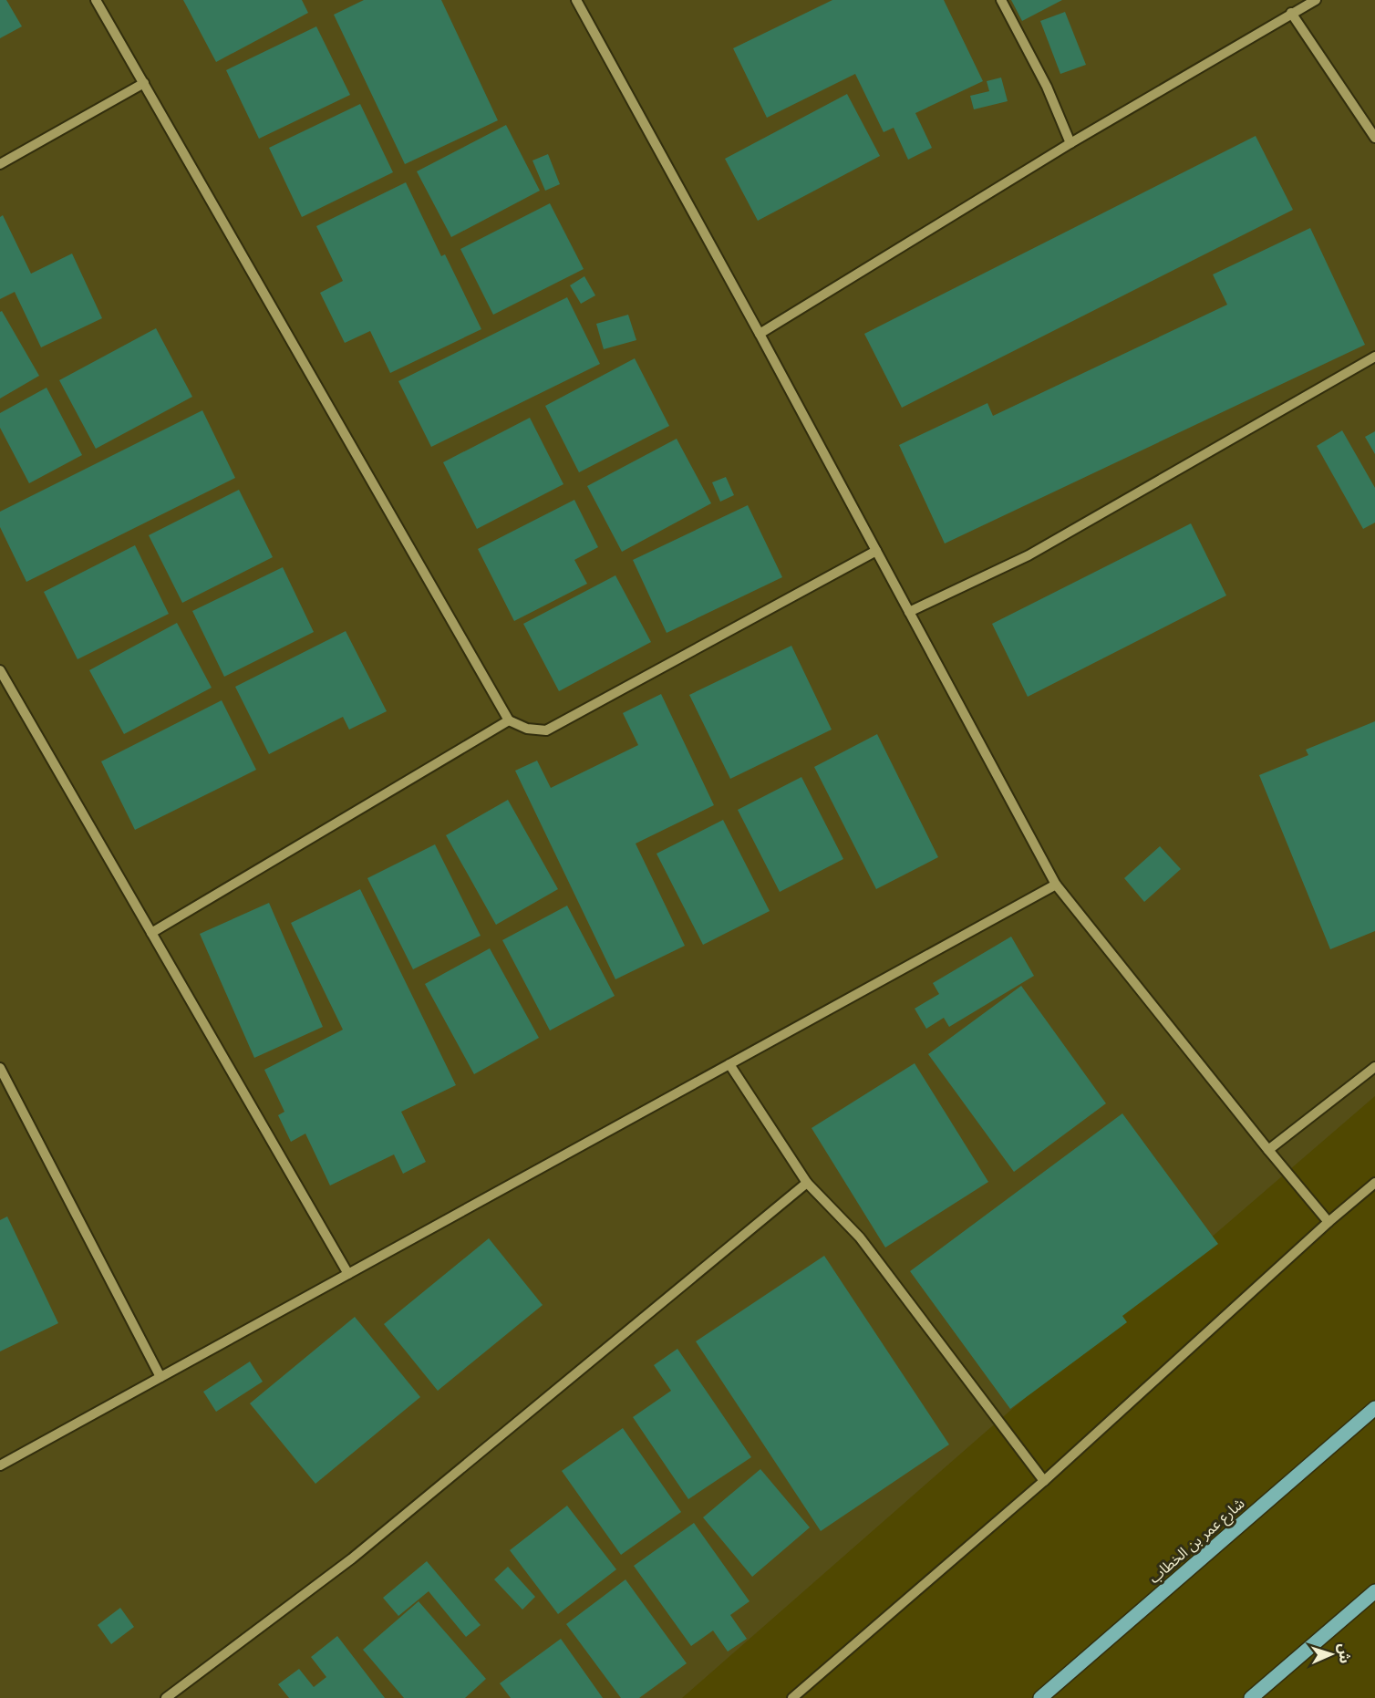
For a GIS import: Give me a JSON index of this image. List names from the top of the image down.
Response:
{
  "streets": {
    "main road": ["شارع عمر بن الخطاب"]
  },
  "north": "right"
}
